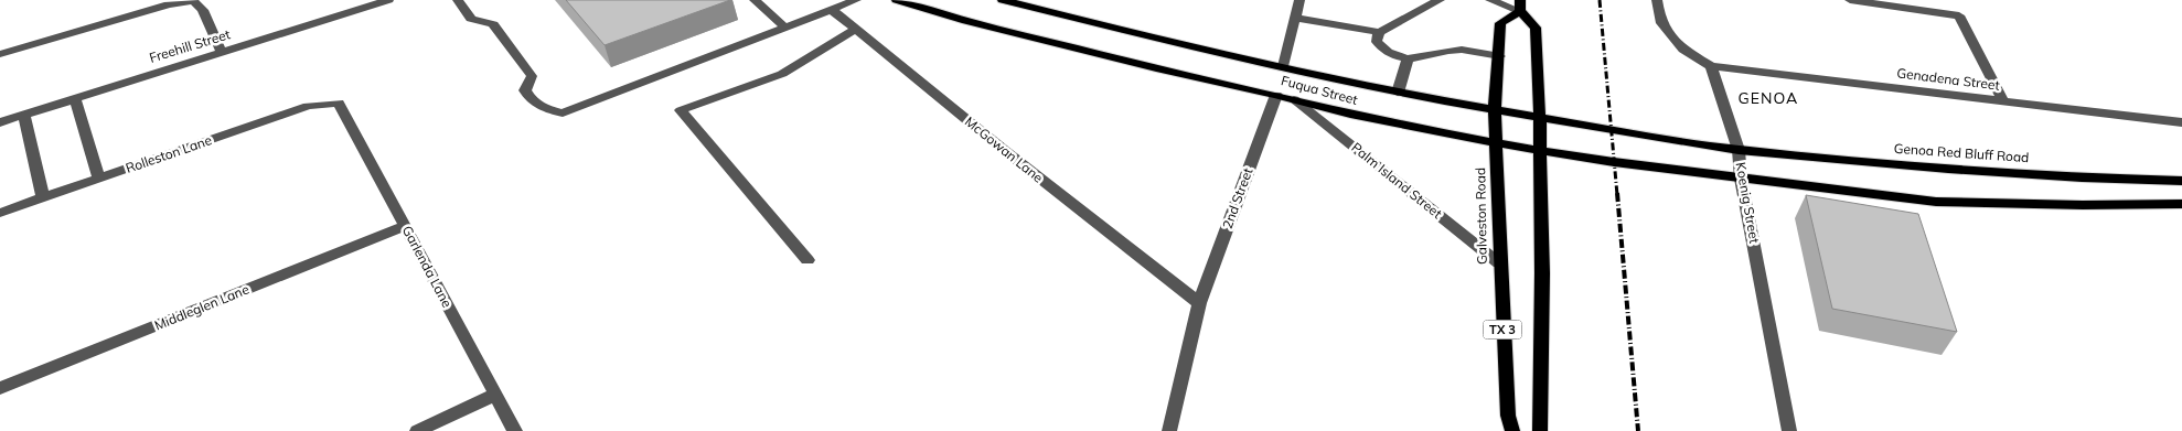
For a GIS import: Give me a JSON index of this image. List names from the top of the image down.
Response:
{
  "streets": {
    "main road": [
      "Fuqua Street",
      "Genoa Red Bluff Road",
      "Galveston Road",
      "TX 3"
    ],
    "street": [
      "Freehill Street",
      "Genadena Street",
      "McGowan Lane",
      "Rolleston Lane",
      "Palm Island Street",
      "2nd Street",
      "Koenig Street",
      "Garlenda Lane",
      "Middleglen Lane"
    ]
  },
  "crossings": [
    ["Genadena Street", "Koenig Street"],
    ["Fuqua Street", "Genoa Red Bluff Road"],
    ["Fuqua Street", "Palm Island Street"],
    ["Fuqua Street", "2nd Street"],
    ["Fuqua Street", "Koenig Street"],
    ["Fuqua Street", "Galveston Road"],
    ["Fuqua Street", "TX 3"],
    ["McGowan Lane", "2nd Street"],
    ["Genoa Red Bluff Road", "Koenig Street"],
    ["Rolleston Lane", "Garlenda Lane"],
    ["Palm Island Street", "Galveston Road"],
    ["Galveston Road", "TX 3"],
    ["Garlenda Lane", "Middleglen Lane"]
  ],
  "districts": ["GENOA"]
}
